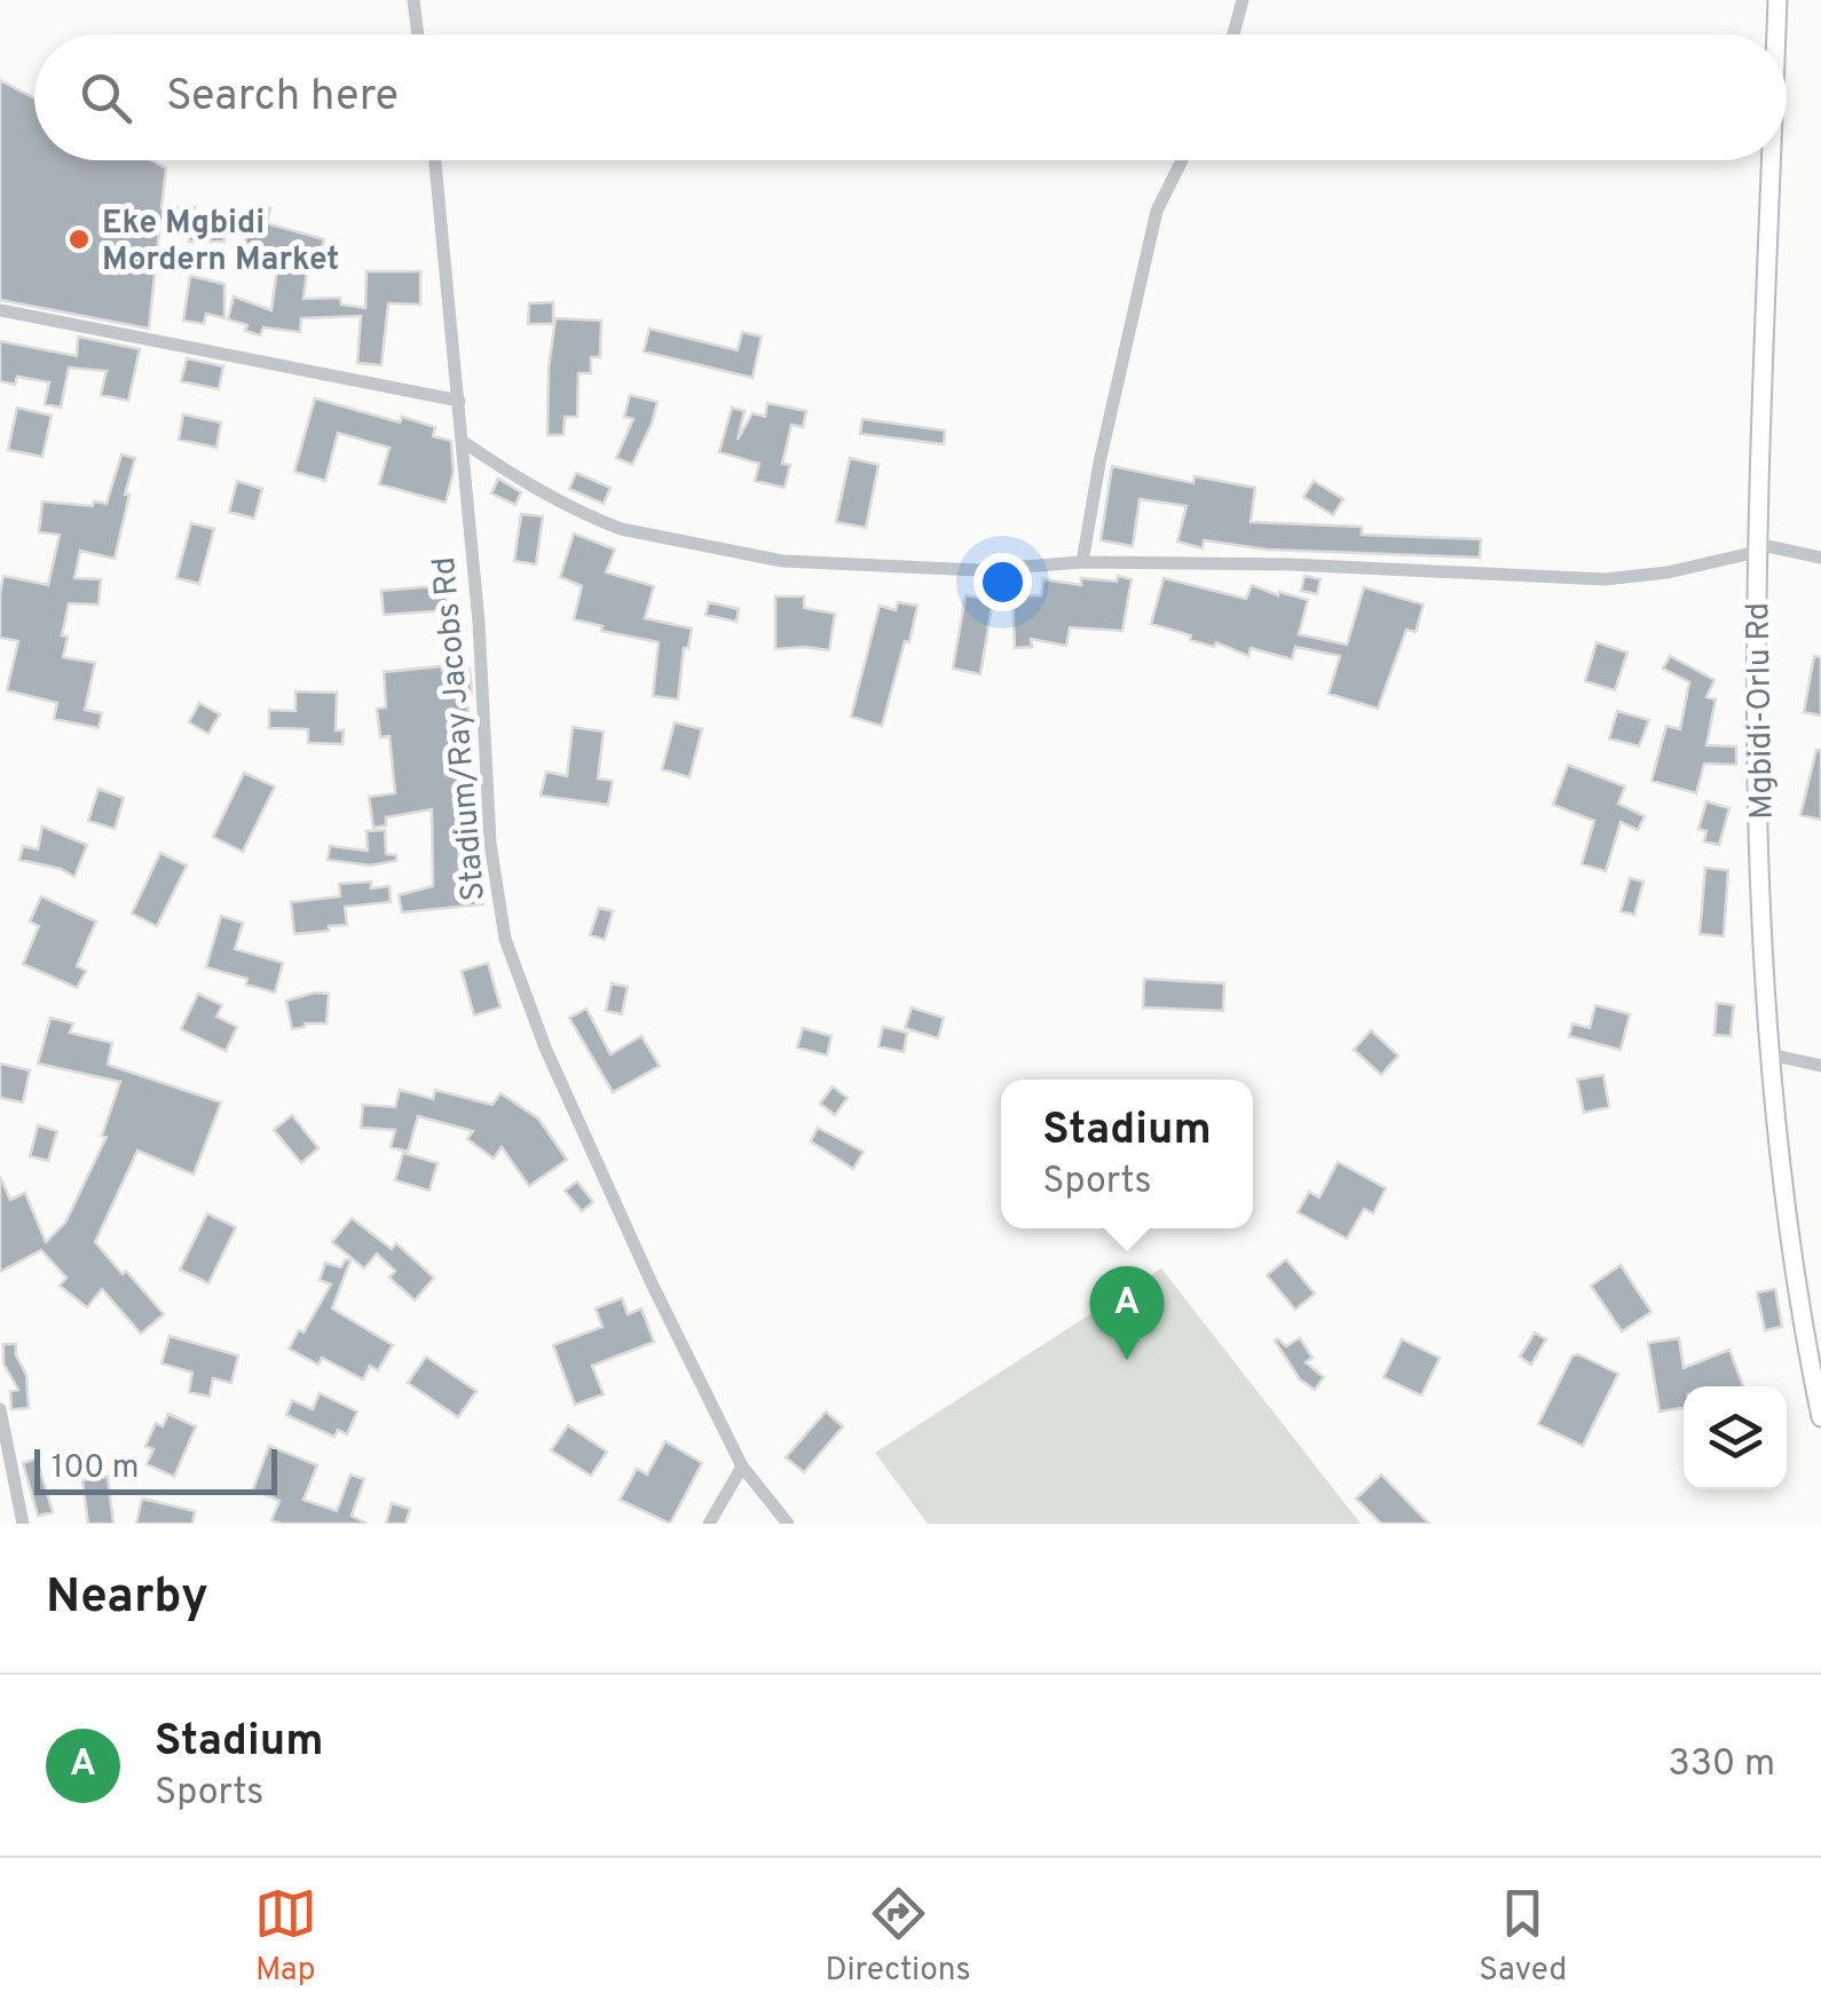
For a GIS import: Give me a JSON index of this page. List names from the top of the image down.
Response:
{
  "streets": {
    "main road": ["Mgbidi-Orlu Rd"],
    "street": ["Stadium/Ray Jacobs Rd"]
  },
  "places": ["Eke Mgbidi Mordern Market"],
  "scale_bar": "100 m",
  "page": {
    "search": "Search here",
    "popup": ["Stadium", "Sports"],
    "pins": "A",
    "scale": "100 m",
    "heading": "Nearby",
    "list": [
      {
        "mark": "A",
        "name": "Stadium",
        "note": "Sports",
        "value": "330 m"
      }
    ],
    "nav": ["Map", "Directions", "Saved"]
  }
}
